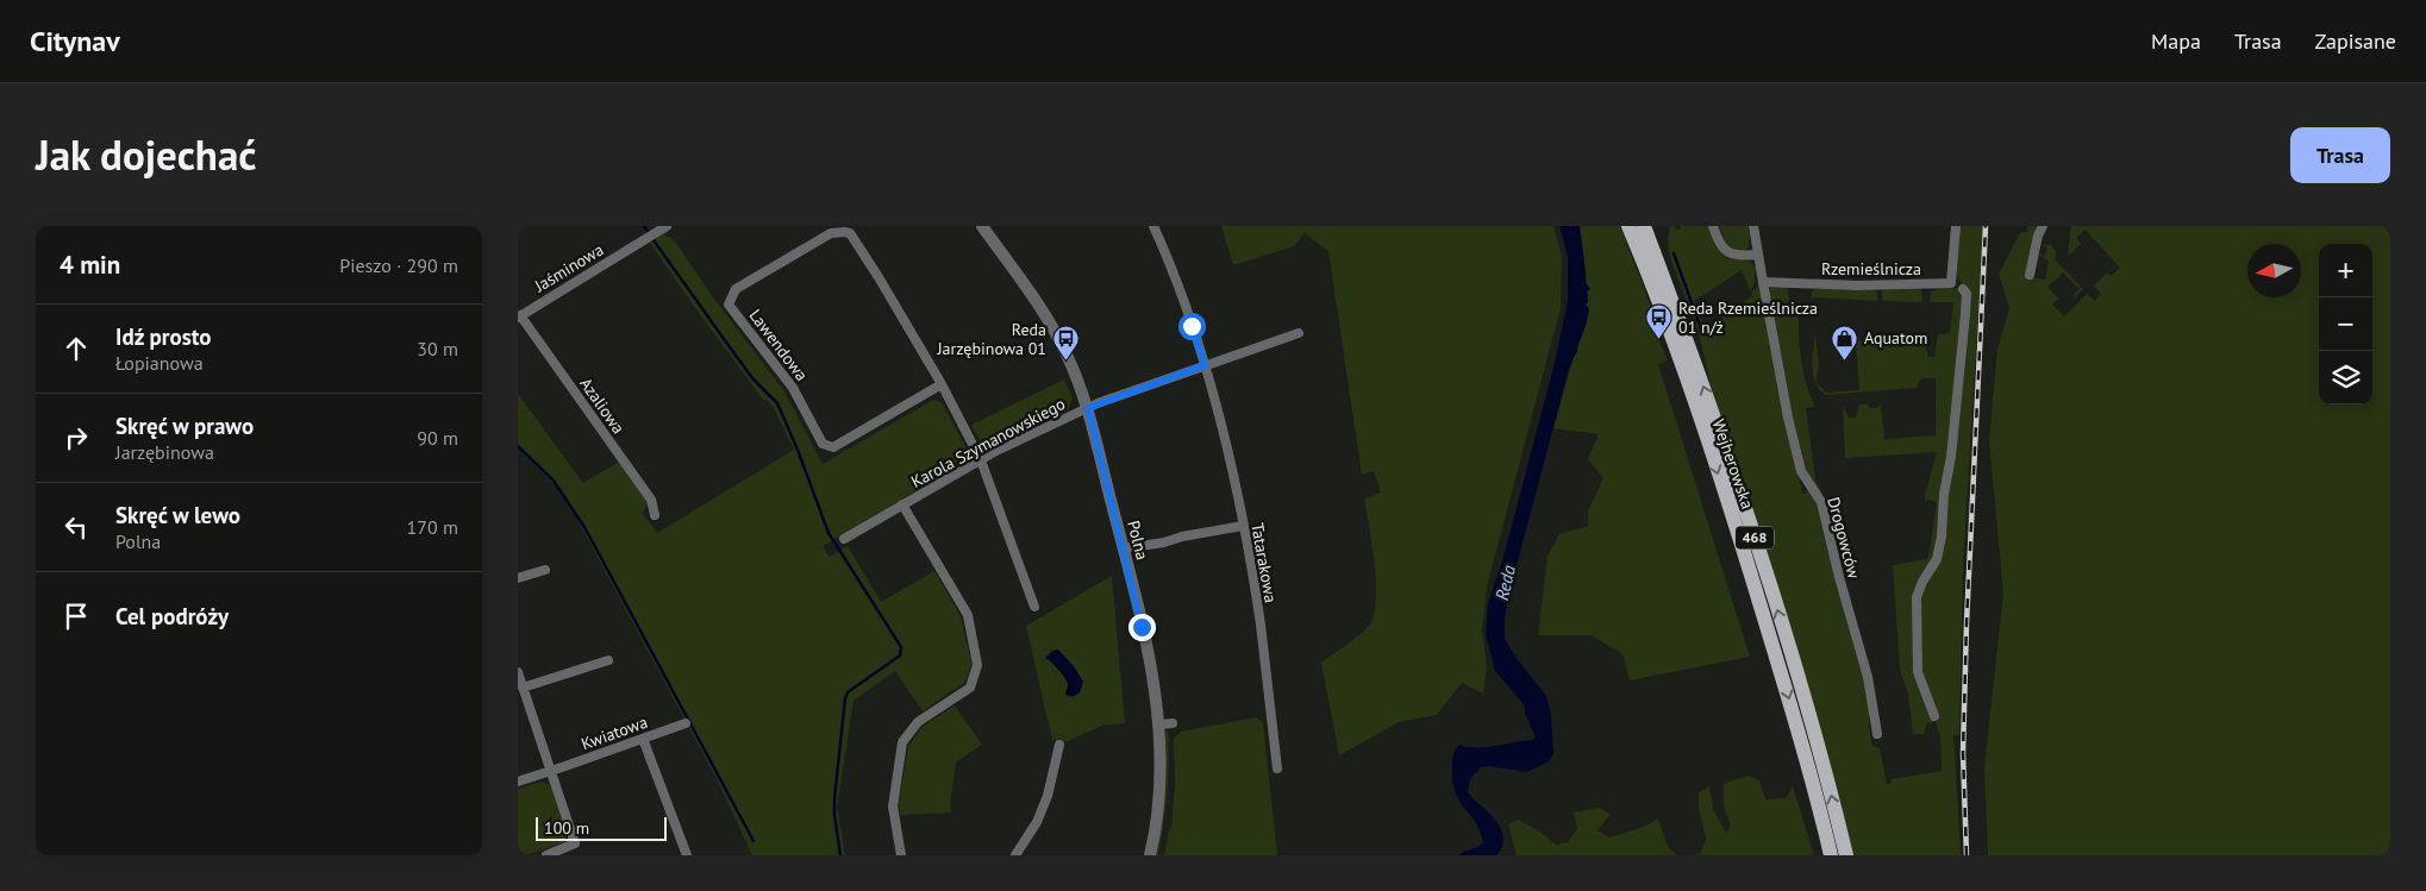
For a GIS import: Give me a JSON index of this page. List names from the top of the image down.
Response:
{
  "streets": {
    "main road": ["Wejherowska", "468"],
    "street": [
      "Jaśminowa",
      "Rzemieślnicza",
      "Lawendowa",
      "Azaliowa",
      "Karola Szymanowskiego",
      "Drogowców",
      "Polna",
      "Tatarakowa",
      "Kwiatowa"
    ]
  },
  "crossings": [
    ["Jaśminowa", "Azaliowa"],
    ["Rzemieślnicza", "Drogowców"],
    ["Lawendowa", "Karola Szymanowskiego"],
    ["Karola Szymanowskiego", "Polna"],
    ["Karola Szymanowskiego", "Tatarakowa"]
  ],
  "water": ["Reda"],
  "places": {
    "bus stop": ["Reda Rzemieślnicza 01 n/ż", "Reda Jarzębinowa 01"],
    "shop": ["Aquatom"]
  },
  "scale_bar": "100 m",
  "north": "left",
  "page": {
    "header": "Citynav",
    "nav": ["Mapa", "Trasa", "Zapisane"],
    "title": "Jak dojechać",
    "buttons": "Trasa",
    "heading": ["4 min", "Pieszo · 290 m"],
    "map_buttons": ["+", "−"],
    "list": [
      ["Idź prosto", "Łopianowa", "30 m"],
      ["Skręć w prawo", "Jarzębinowa", "90 m"],
      ["Skręć w lewo", "Polna", "170 m"],
      "Cel podróży"
    ],
    "scale": "100 m"
  }
}
